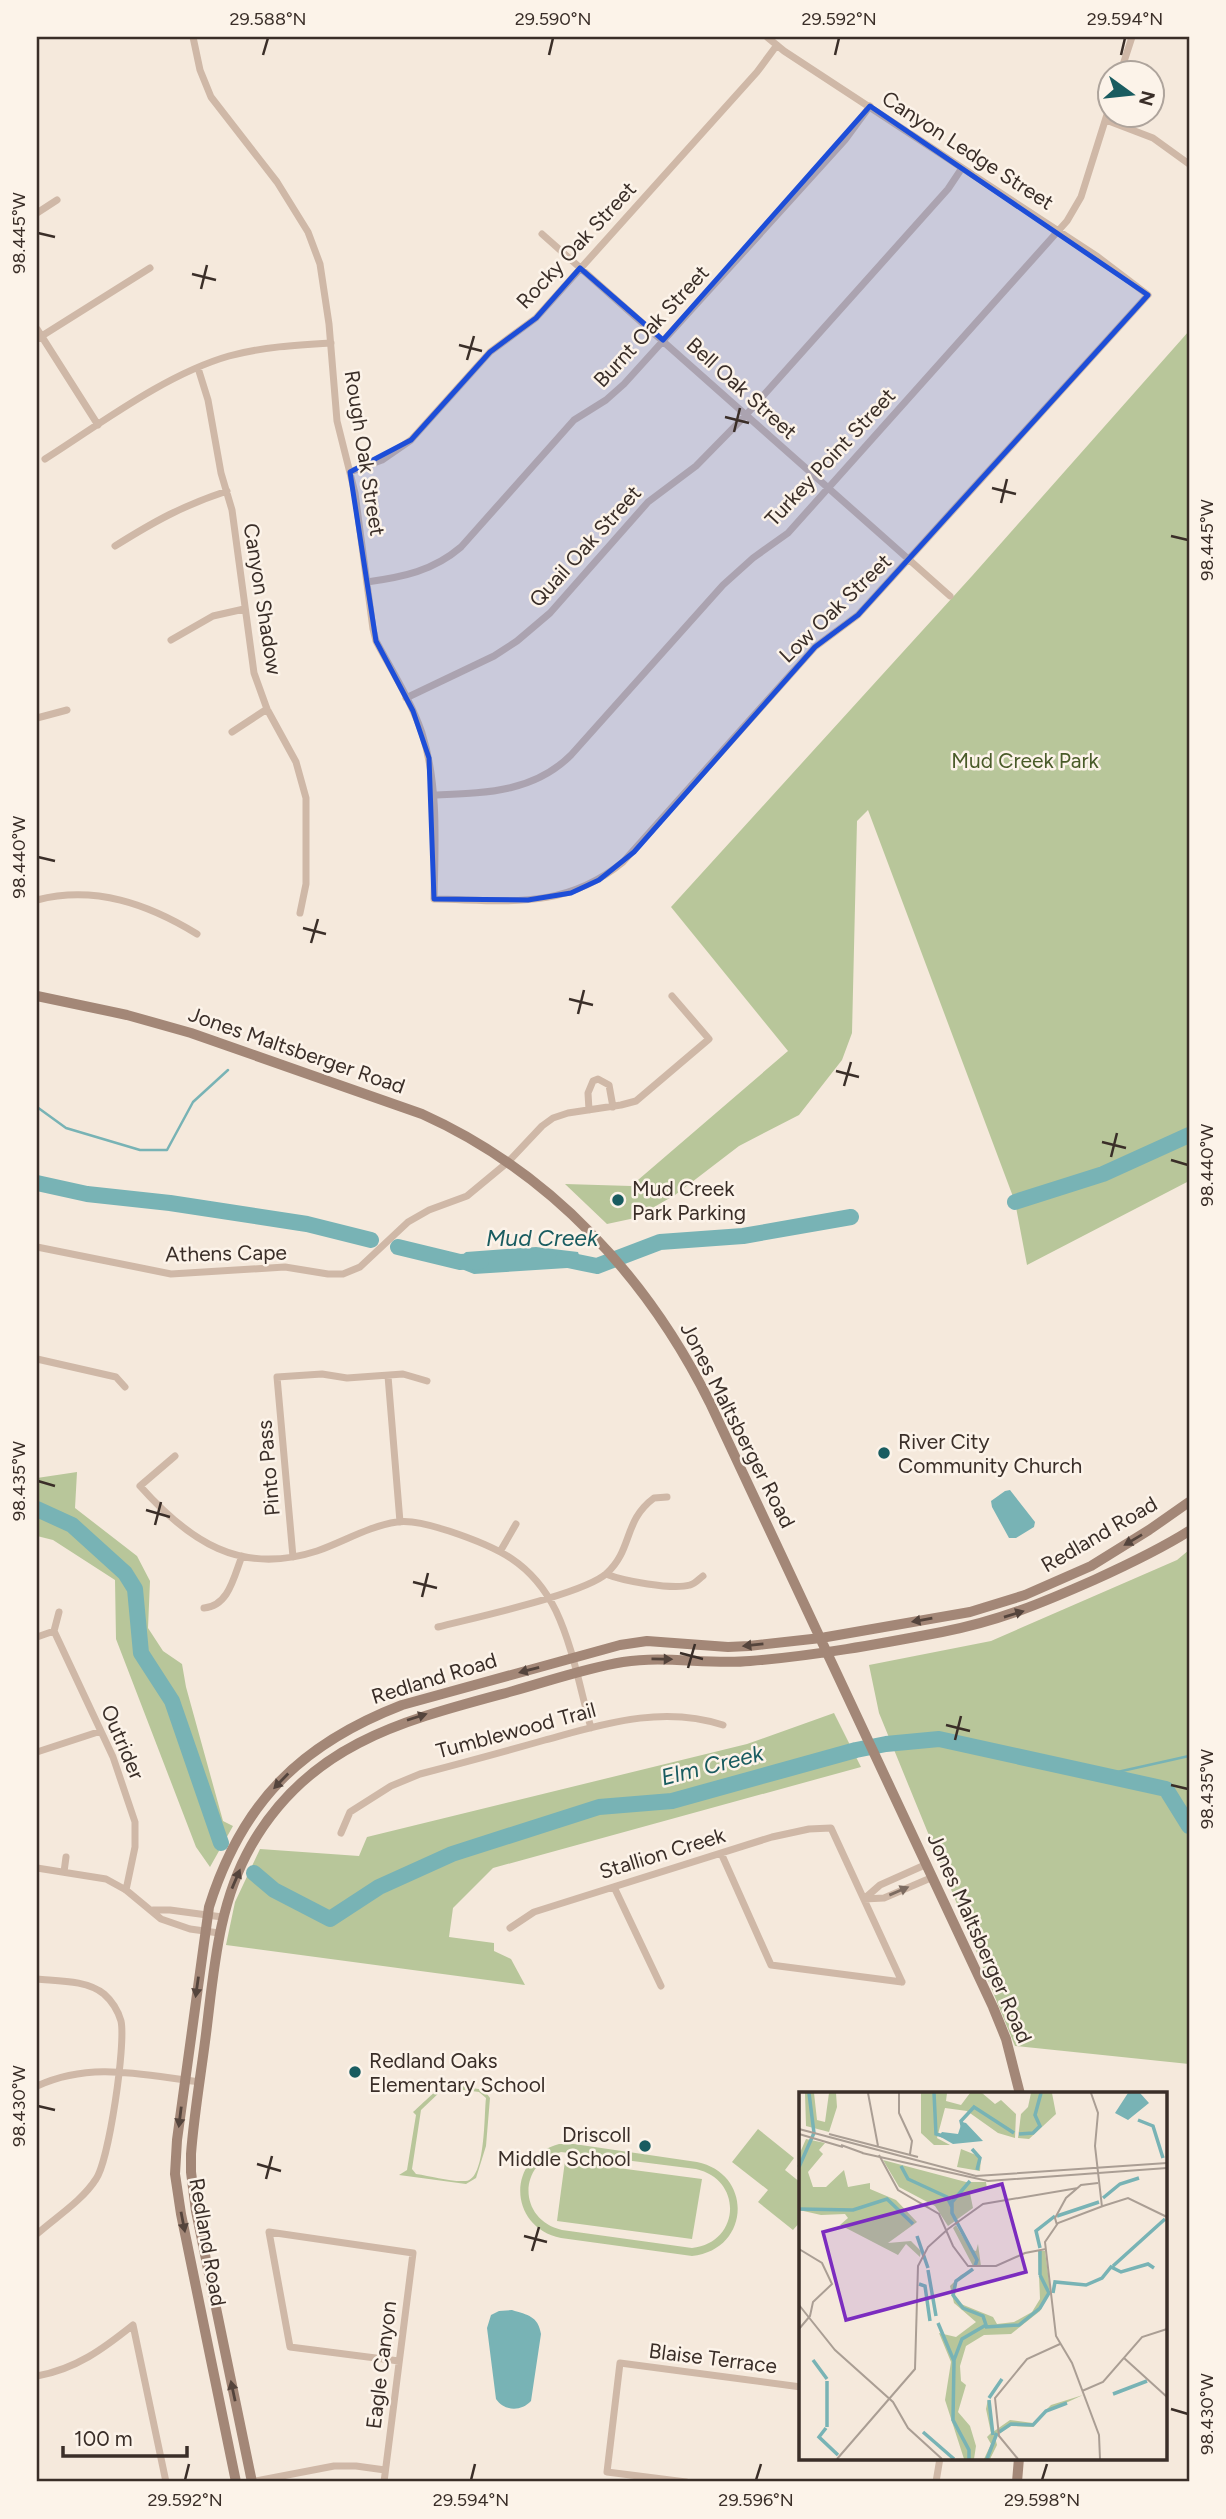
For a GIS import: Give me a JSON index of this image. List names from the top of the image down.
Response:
{
  "streets": {
    "main road": ["Jones Maltsberger Road", "Redland Road"],
    "street": [
      "Canyon Ledge Street",
      "Rocky Oak Street",
      "Burnt Oak Street",
      "Bell Oak Street",
      "Rough Oak Street",
      "Turkey Point Street",
      "Quail Oak Street",
      "Canyon Shadow",
      "Low Oak Street",
      "Athens Cape",
      "Pinto Pass",
      "Tumblewood Trail",
      "Outrider",
      "Stallion Creek",
      "Blaise Terrace",
      "Eagle Canyon"
    ]
  },
  "crossings": [
    ["Canyon Ledge Street", "Rocky Oak Street"],
    ["Canyon Ledge Street", "Burnt Oak Street"],
    ["Canyon Ledge Street", "Turkey Point Street"],
    ["Canyon Ledge Street", "Quail Oak Street"],
    ["Canyon Ledge Street", "Low Oak Street"],
    ["Rocky Oak Street", "Bell Oak Street"],
    ["Rocky Oak Street", "Rough Oak Street"],
    ["Burnt Oak Street", "Bell Oak Street"],
    ["Burnt Oak Street", "Rough Oak Street"],
    ["Bell Oak Street", "Turkey Point Street"],
    ["Bell Oak Street", "Quail Oak Street"],
    ["Bell Oak Street", "Low Oak Street"],
    ["Rough Oak Street", "Turkey Point Street"],
    ["Rough Oak Street", "Quail Oak Street"],
    ["Rough Oak Street", "Low Oak Street"],
    ["Jones Maltsberger Road", "Athens Cape"],
    ["Jones Maltsberger Road", "Redland Road"]
  ],
  "water": ["Mud Creek", "Elm Creek"],
  "parks": ["Mud Creek Park"],
  "places": [
    "Mud Creek Park Parking",
    "River City Community Church",
    "Redland Oaks Elementary School",
    "Driscoll Middle School"
  ],
  "scale_bar": "100 m",
  "north": "right",
  "coordinates": [
    "29.588°N",
    "29.590°N",
    "29.592°N",
    "29.594°N",
    "98.445°W",
    "98.440°W",
    "98.435°W",
    "98.430°W",
    "29.596°N",
    "29.598°N"
  ]
}
